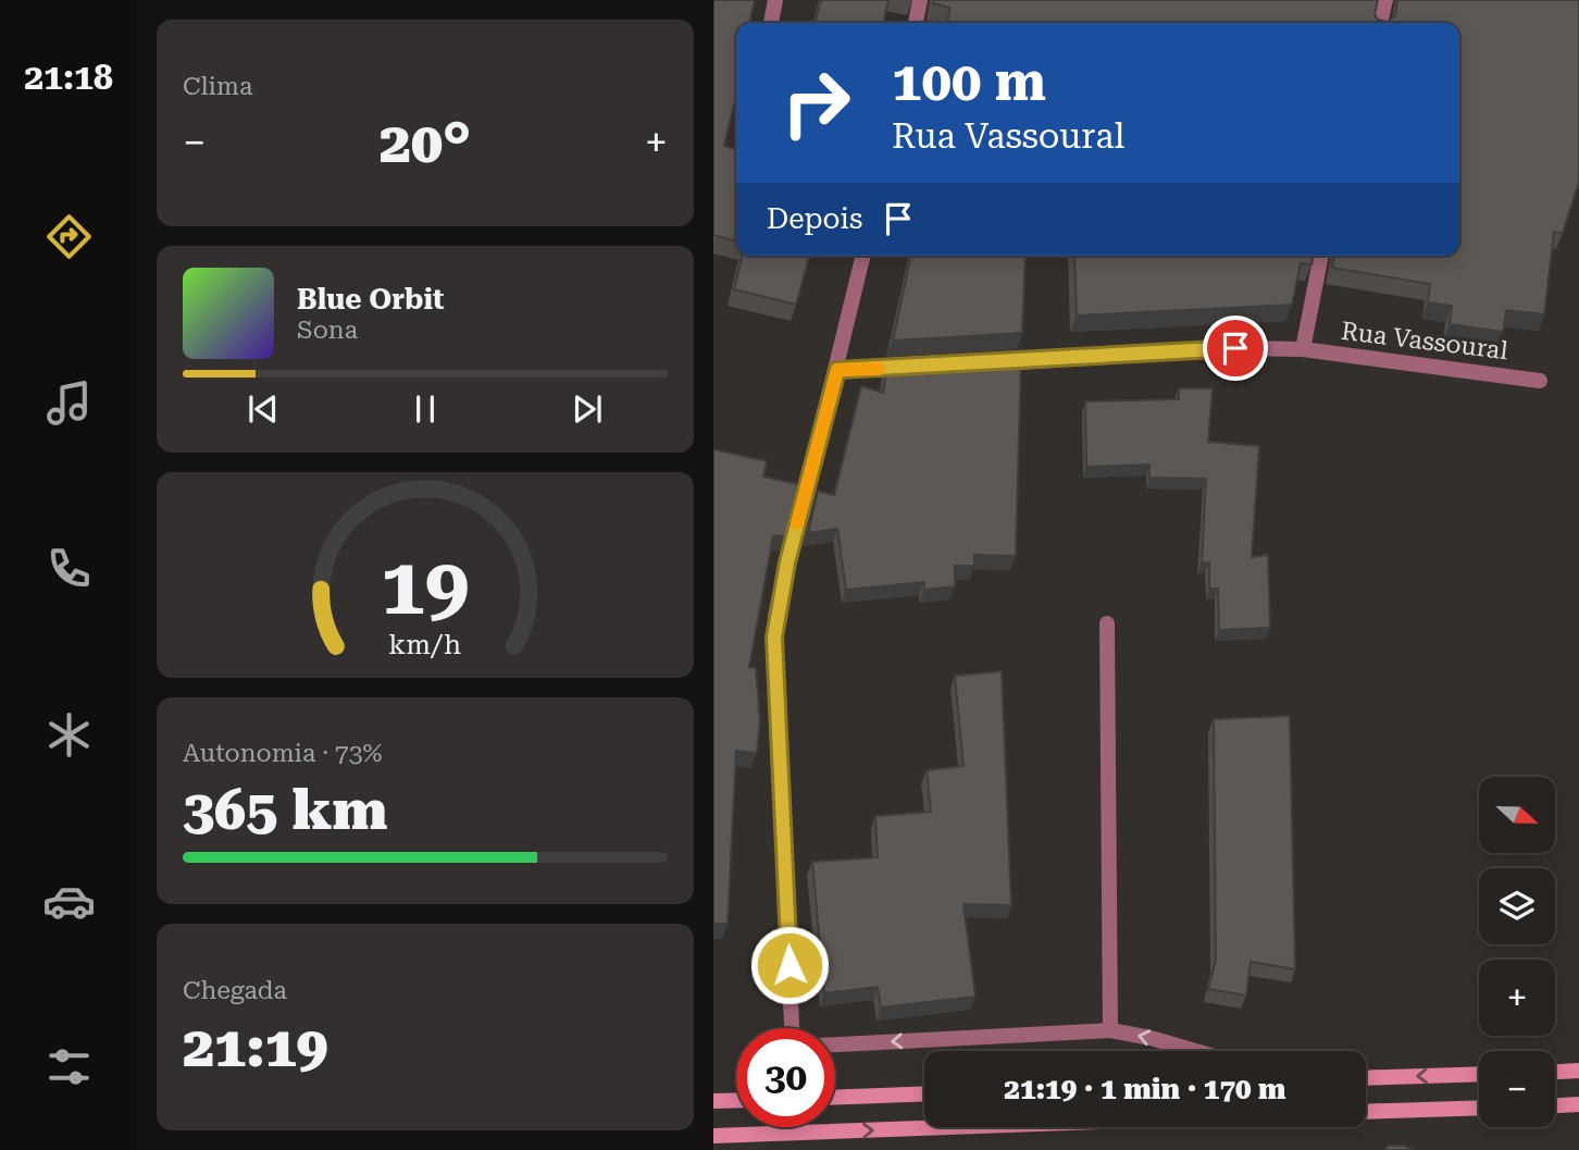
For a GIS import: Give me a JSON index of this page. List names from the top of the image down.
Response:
{
  "streets": {
    "street": ["Rua Vassoural"]
  },
  "north": "right",
  "page": {
    "tabs": "21:18",
    "tile": [
      "Clima",
      ["Autonomia · 73%", "365 km"],
      ["Chegada", "21:19"]
    ],
    "turn": ["100 m", "Rua Vassoural"],
    "heat": ["−", "20°", "+"],
    "then": "Depois",
    "song": ["Blue Orbit", "Sona"],
    "map_buttons": ["+", "−"],
    "limit": "30",
    "trip": "21:19 · 1 min · 170 m",
    "gauge": ["19", "km/h"]
  }
}
